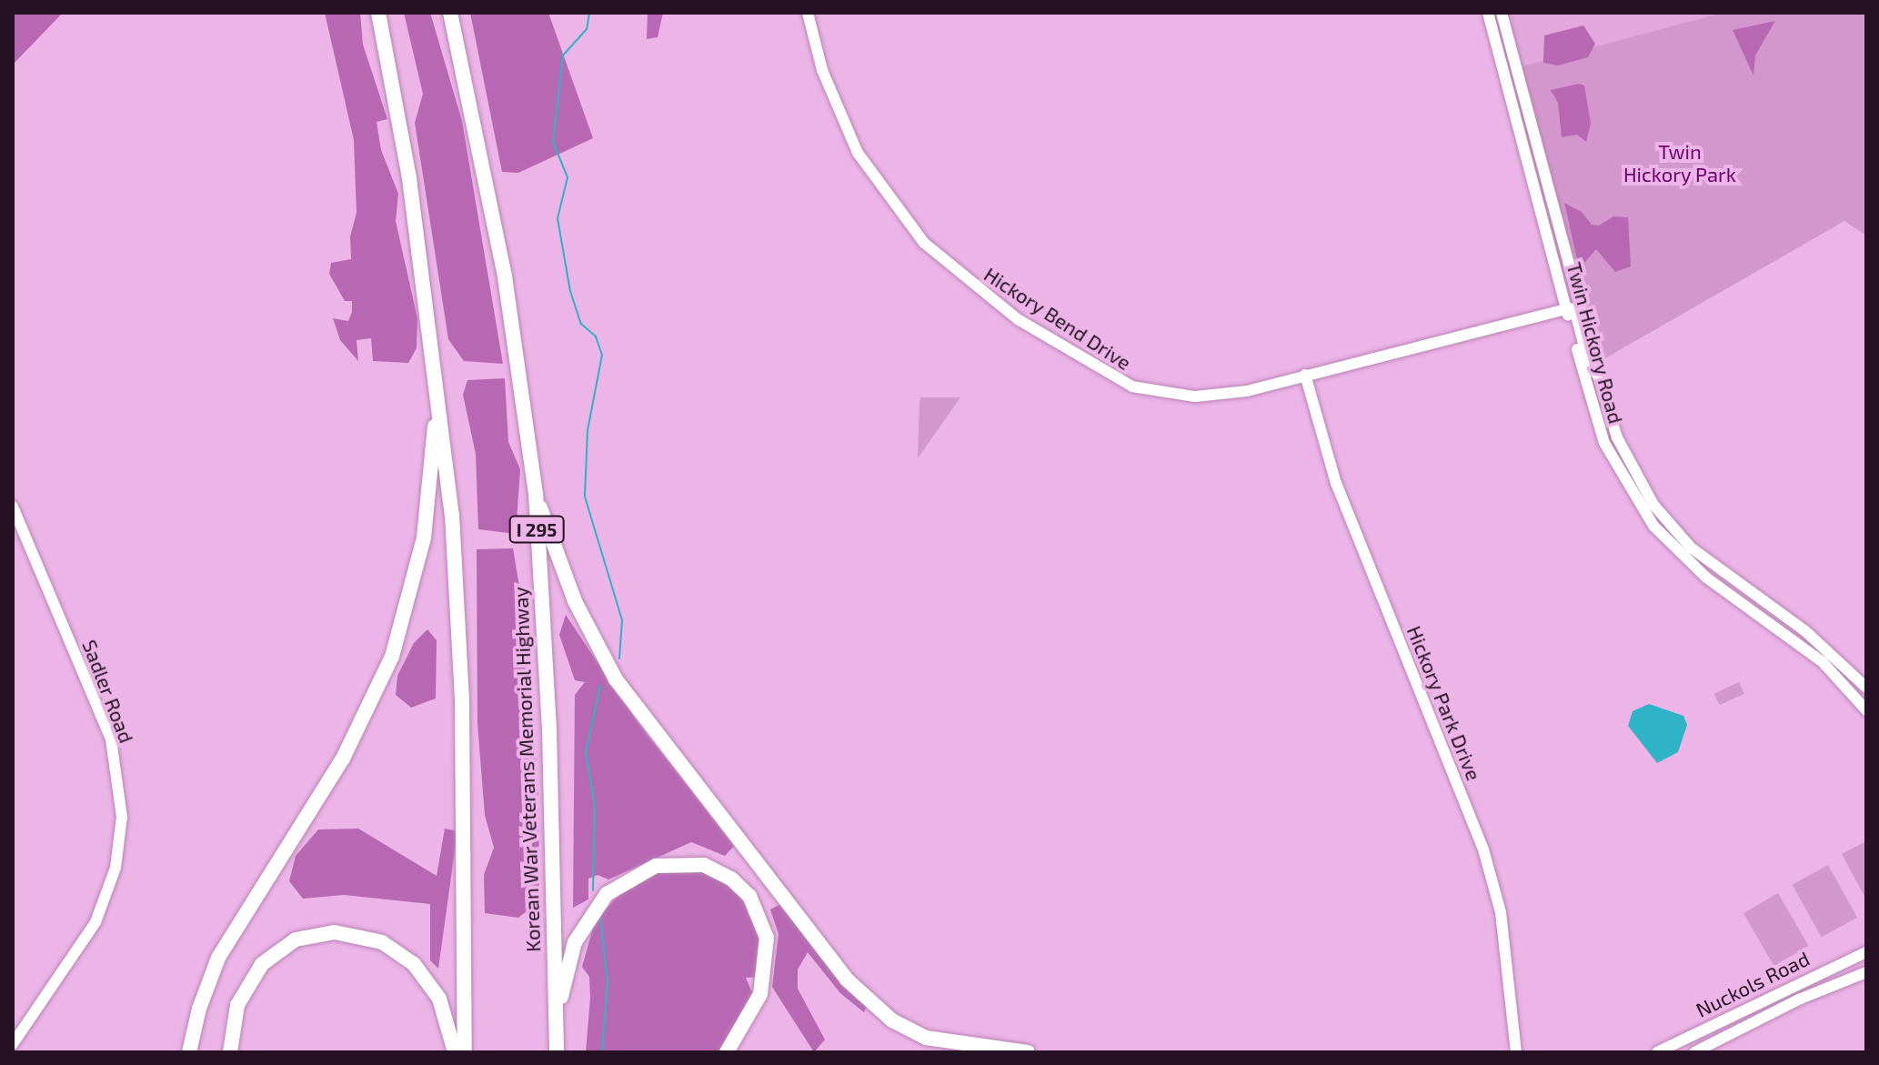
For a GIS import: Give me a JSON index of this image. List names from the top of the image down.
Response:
{
  "streets": {
    "highway": ["I 295", "Korean War Veterans Memorial Highway"],
    "street": [
      "Hickory Bend Drive",
      "Twin Hickory Road",
      "Sadler Road",
      "Hickory Park Drive",
      "Nuckols Road"
    ]
  },
  "crossings": [
    ["Hickory Bend Drive", "Twin Hickory Road"],
    ["Hickory Bend Drive", "Hickory Park Drive"]
  ],
  "parks": ["Twin Hickory Park"]
}
